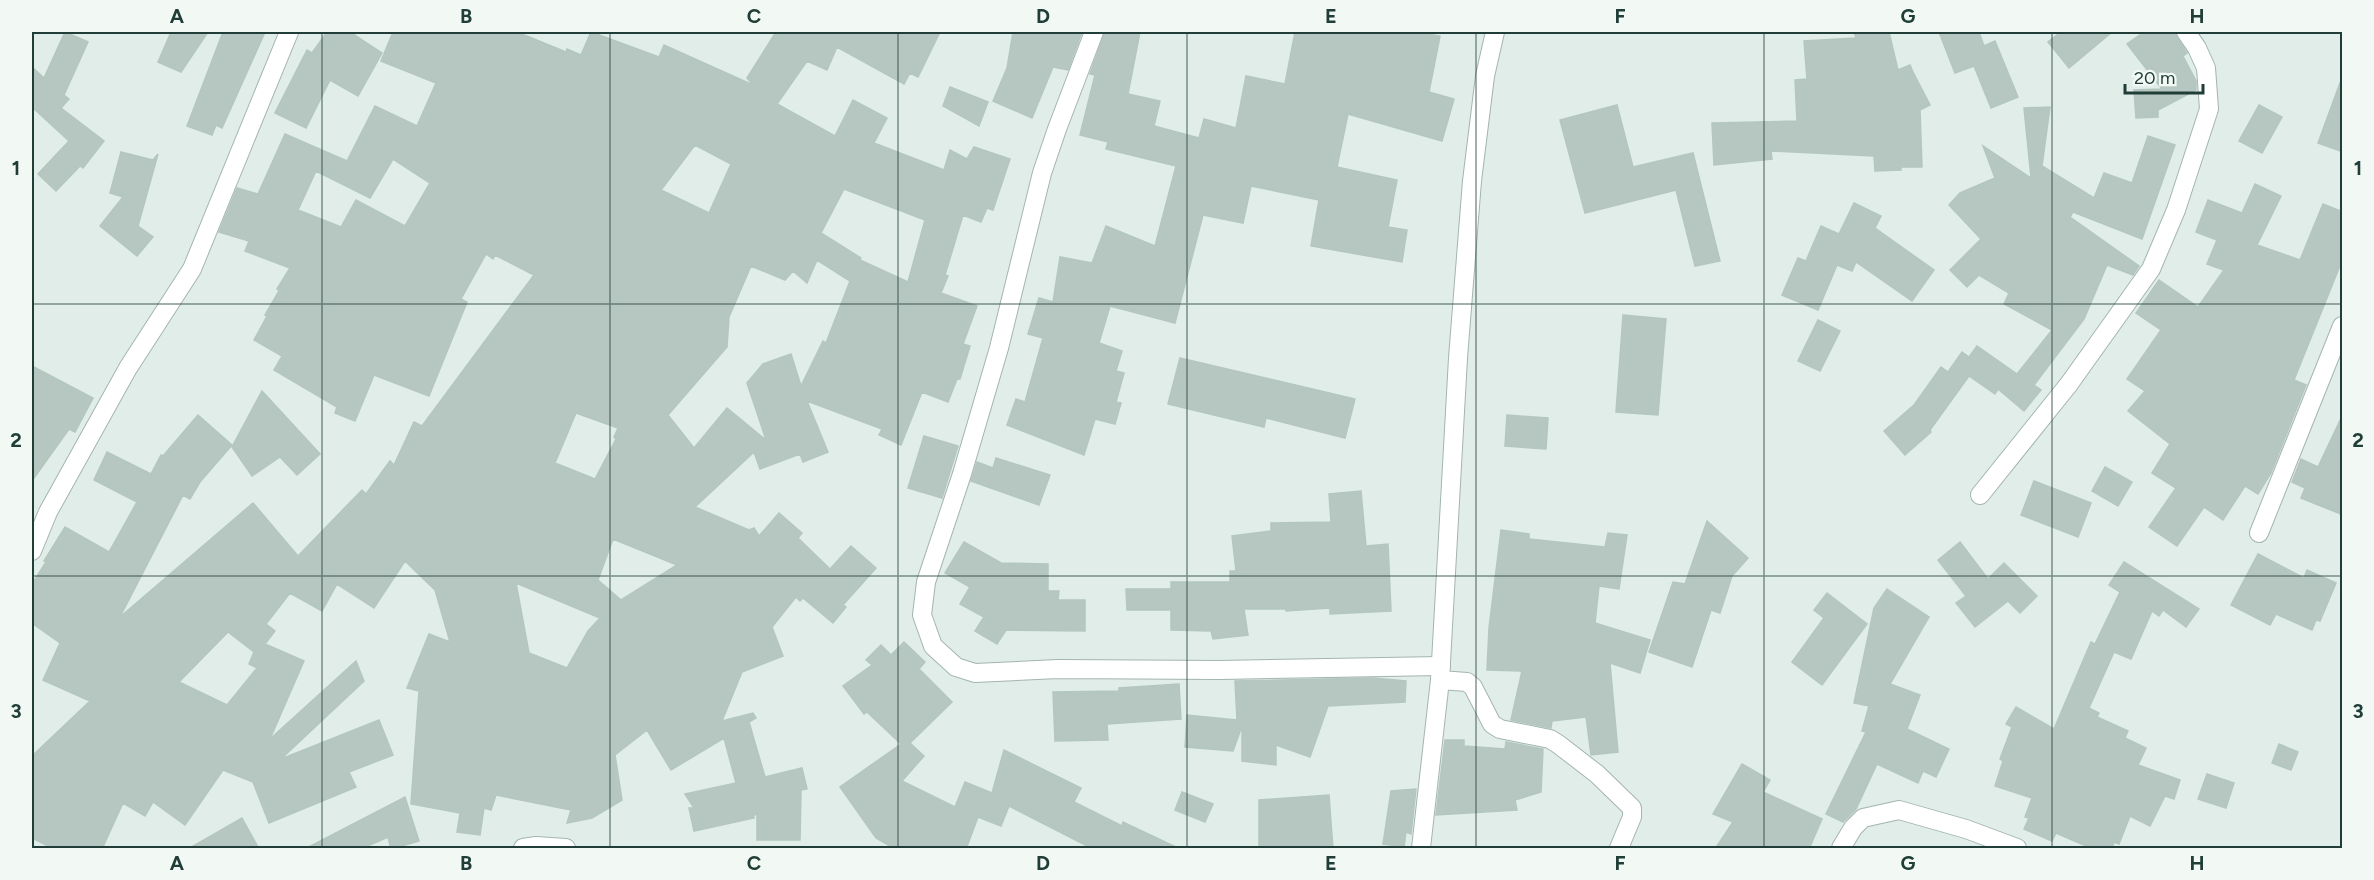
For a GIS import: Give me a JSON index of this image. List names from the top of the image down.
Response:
{
  "scale_bar": "20 m",
  "grid": {
    "columns": [
      "A",
      "B",
      "C",
      "D",
      "E",
      "F",
      "G",
      "H"
    ],
    "rows": ["1", "2", "3"]
  }
}
